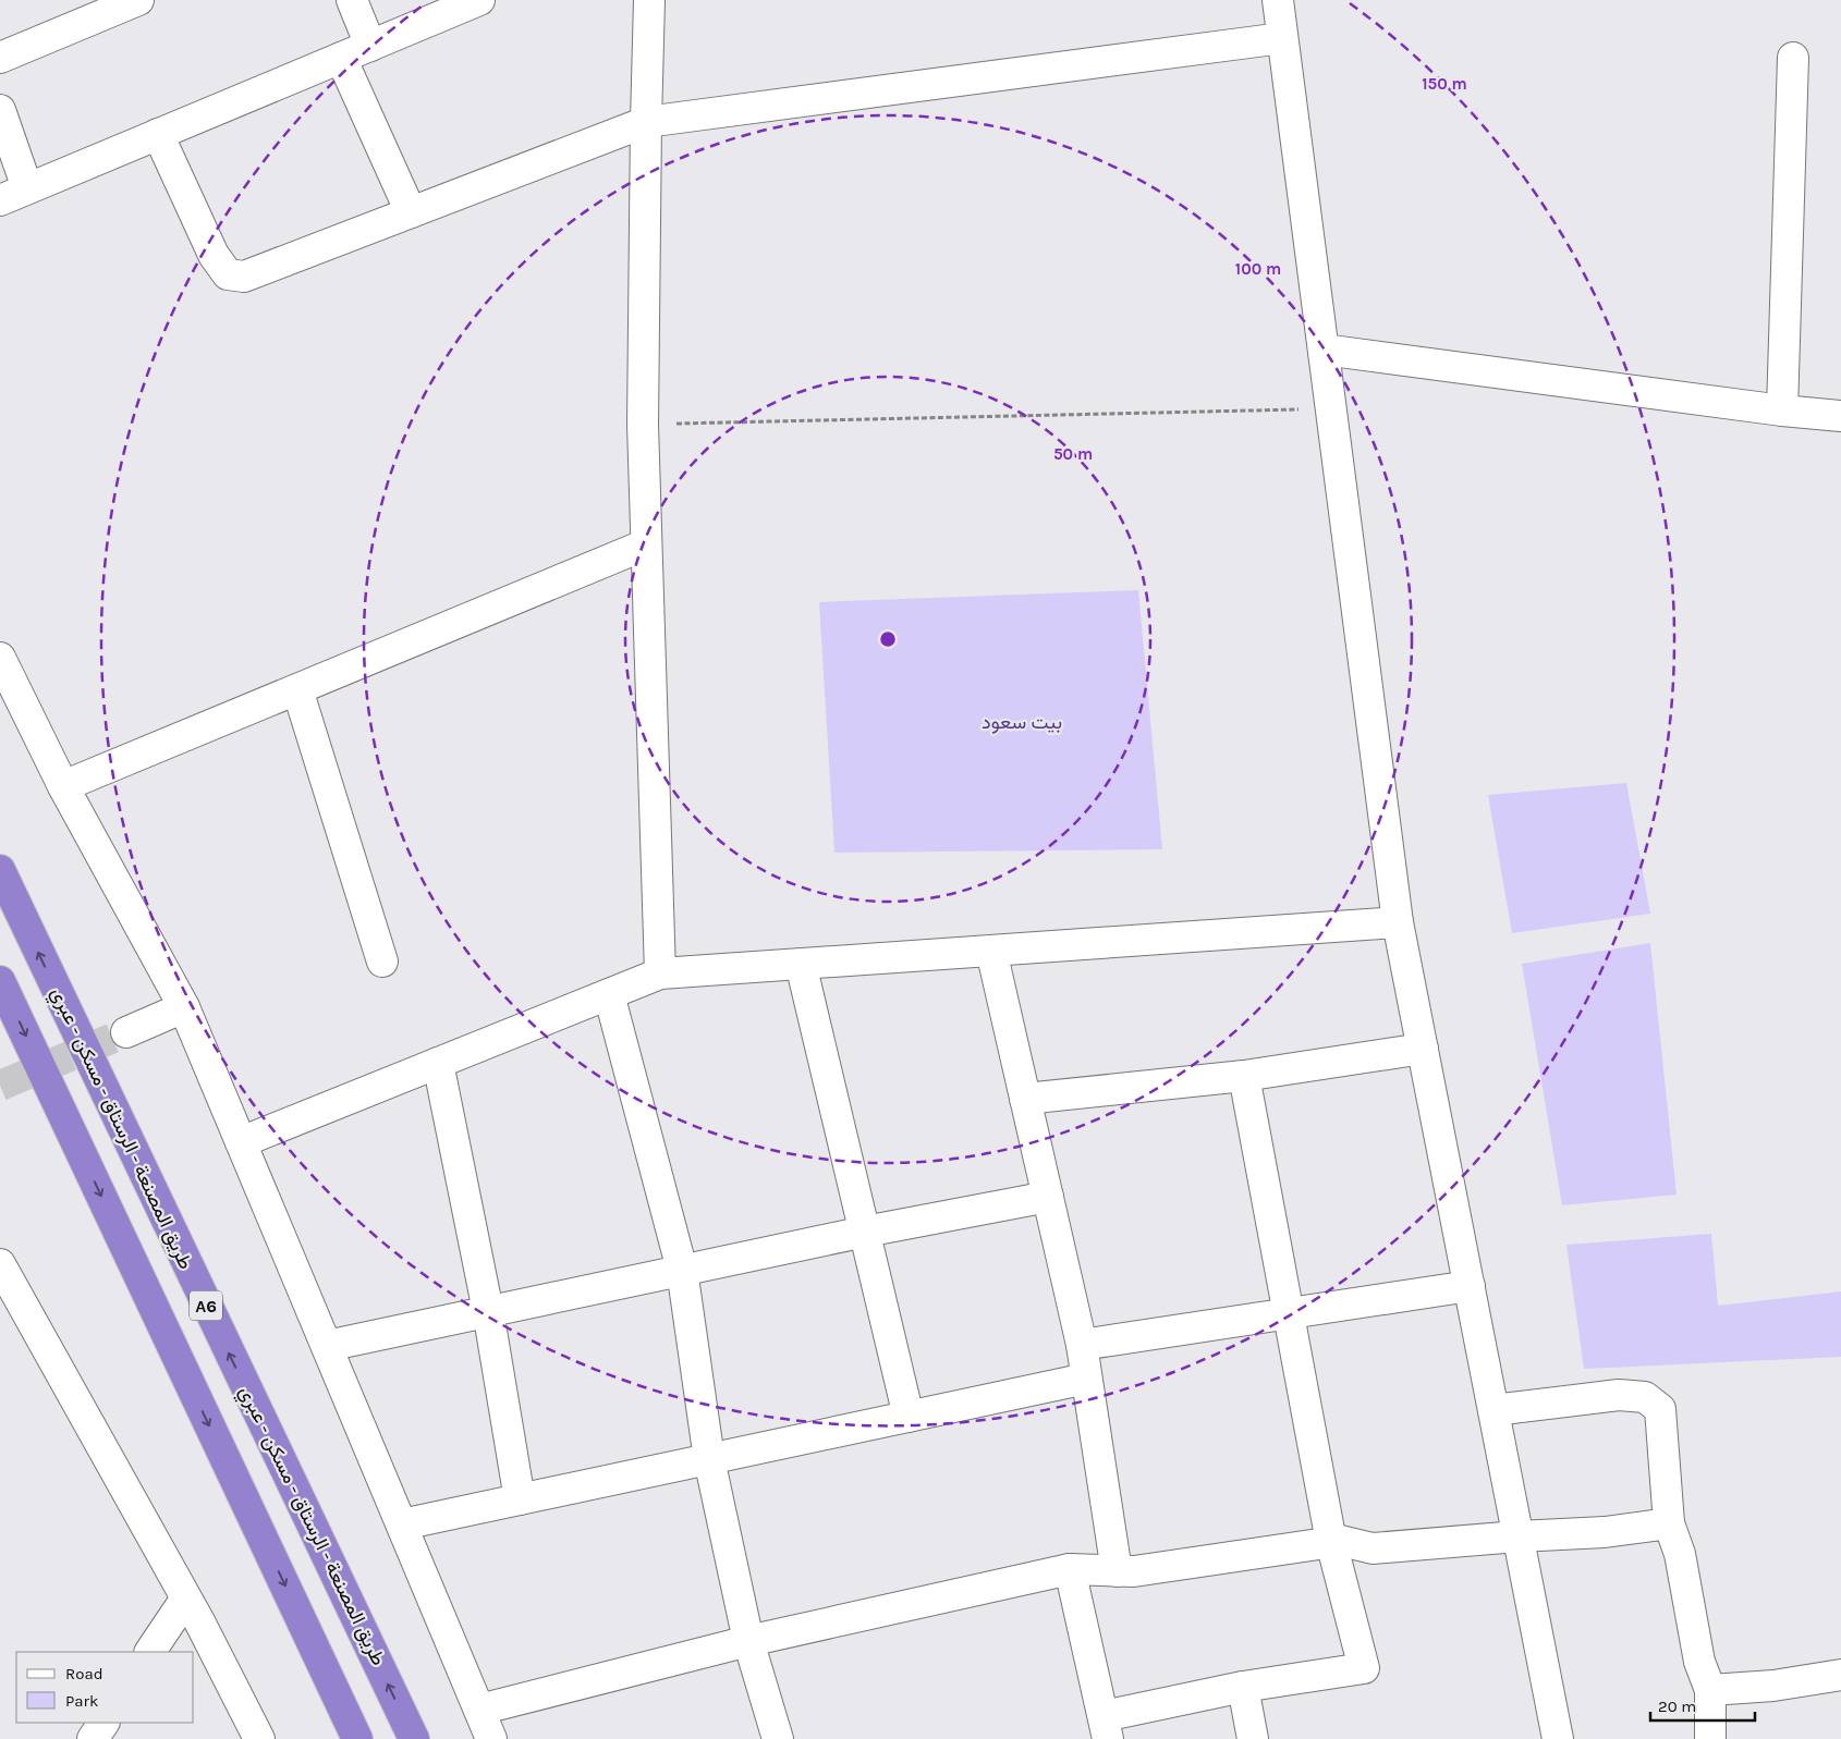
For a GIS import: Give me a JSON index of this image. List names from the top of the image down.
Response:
{
  "streets": {
    "highway": ["طريق المصنعة - الرستاق - مسكن - عبري", "A6"]
  },
  "parks": ["بيت سعود"],
  "legend": ["Road", "Park"],
  "scale_bar": "20 m",
  "rings": ["150 m", "100 m", "50 m"]
}
